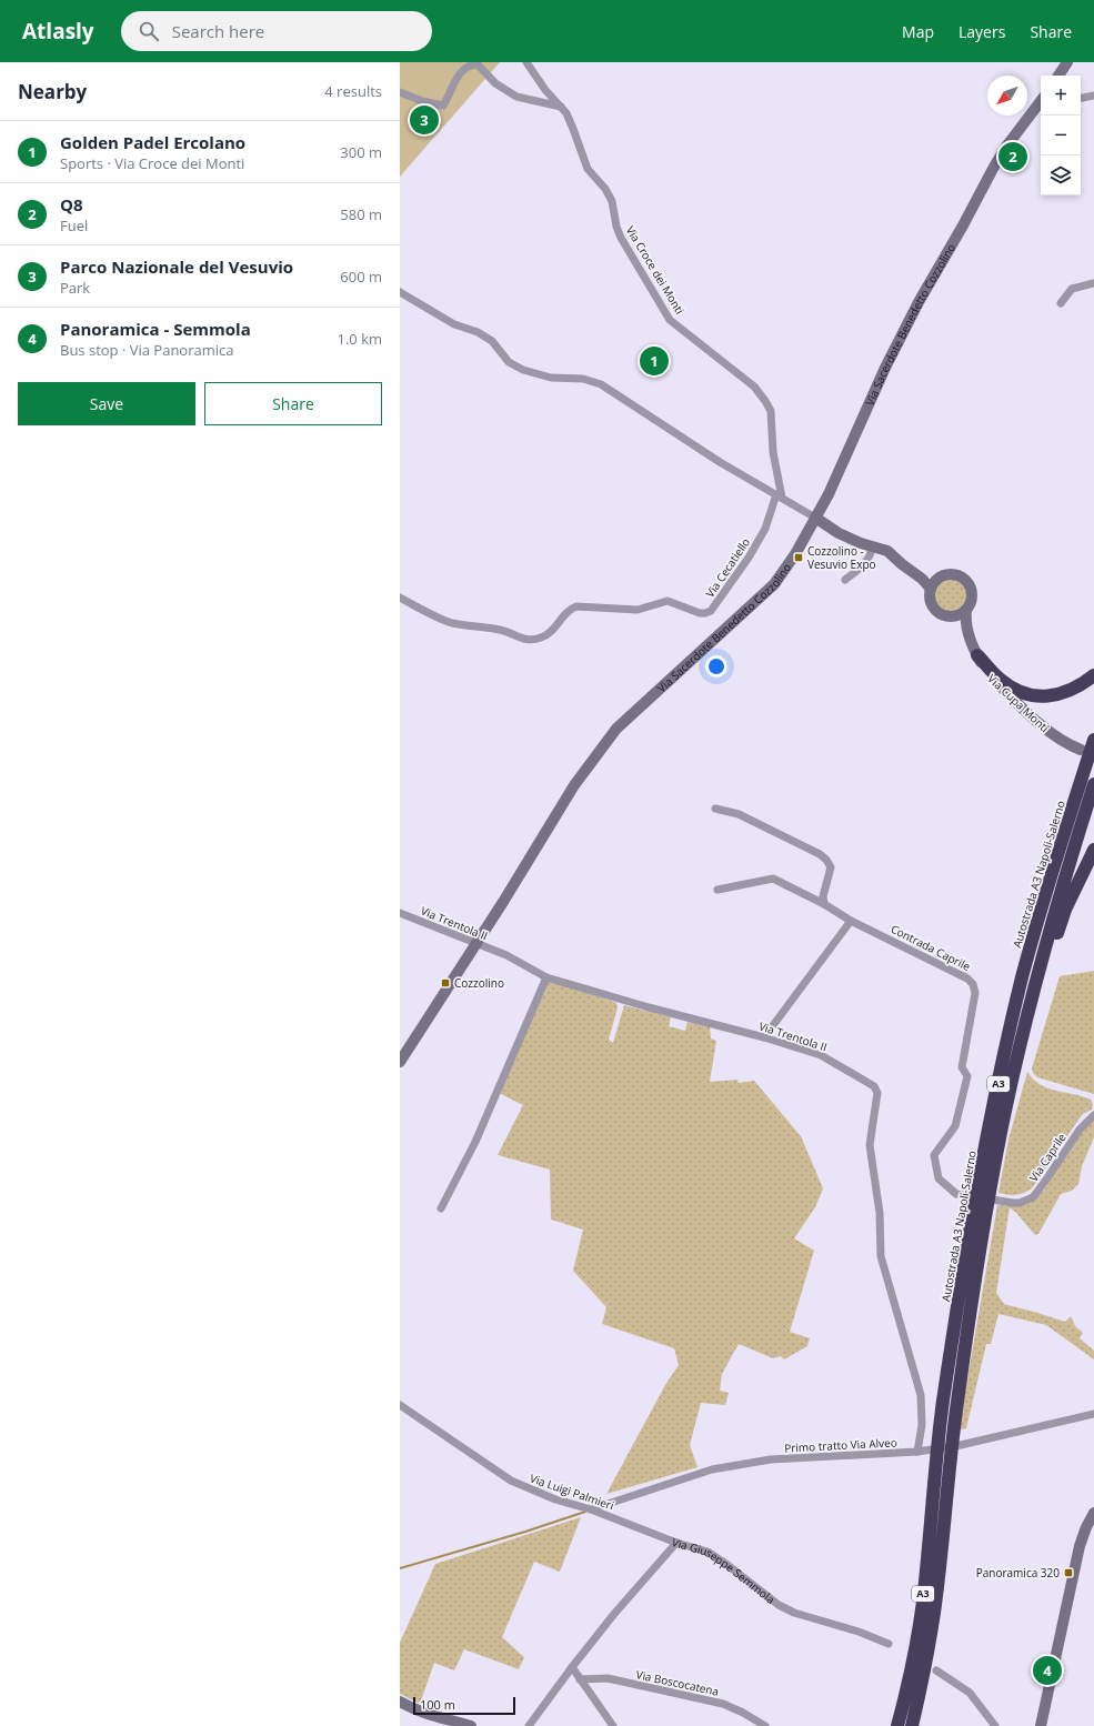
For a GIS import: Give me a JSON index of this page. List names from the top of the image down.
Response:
{
  "streets": {
    "highway": ["Autostrada A3 Napoli-Salerno", "A3"],
    "main road": ["Via Sacerdote Benedetto Cozzolino", "Via Cupa Monti"],
    "street": [
      "Via Croce dei Monti",
      "Via Cecatiello",
      "Via Trentola II",
      "Contrada Caprile",
      "Via Caprile",
      "Primo tratto Via Alveo",
      "Via Luigi Palmieri",
      "Via Giuseppe Semmola",
      "Via Boscocatena"
    ]
  },
  "crossings": [
    ["Via Croce dei Monti", "Via Cecatiello"],
    ["Via Sacerdote Benedetto Cozzolino", "Via Trentola II"],
    ["Via Trentola II", "Primo tratto Via Alveo"],
    ["Contrada Caprile", "Via Caprile"],
    ["Primo tratto Via Alveo", "Via Luigi Palmieri"],
    ["Via Luigi Palmieri", "Via Giuseppe Semmola"]
  ],
  "places": {
    "transit": ["Cozzolino - Vesuvio Expo", "Cozzolino", "Panoramica 320"]
  },
  "scale_bar": "100 m",
  "north": "bottom left",
  "page": {
    "header": "Atlasly",
    "search": "Search here",
    "nav": ["Map", "Layers", "Share"],
    "heading": ["Nearby", "4 results"],
    "map_buttons": ["+", "−"],
    "pins": [
      "3",
      "2",
      "1",
      "4"
    ],
    "list": [
      {
        "mark": "1",
        "name": "Golden Padel Ercolano",
        "note": "Sports · Via Croce dei Monti",
        "value": "300 m"
      },
      {
        "mark": "2",
        "name": "Q8",
        "note": "Fuel",
        "value": "580 m"
      },
      {
        "mark": "3",
        "name": "Parco Nazionale del Vesuvio",
        "note": "Park",
        "value": "600 m"
      },
      {
        "mark": "4",
        "name": "Panoramica - Semmola",
        "note": "Bus stop · Via Panoramica",
        "value": "1.0 km"
      }
    ],
    "buttons": ["Save", "Share"],
    "scale": "100 m"
  }
}
